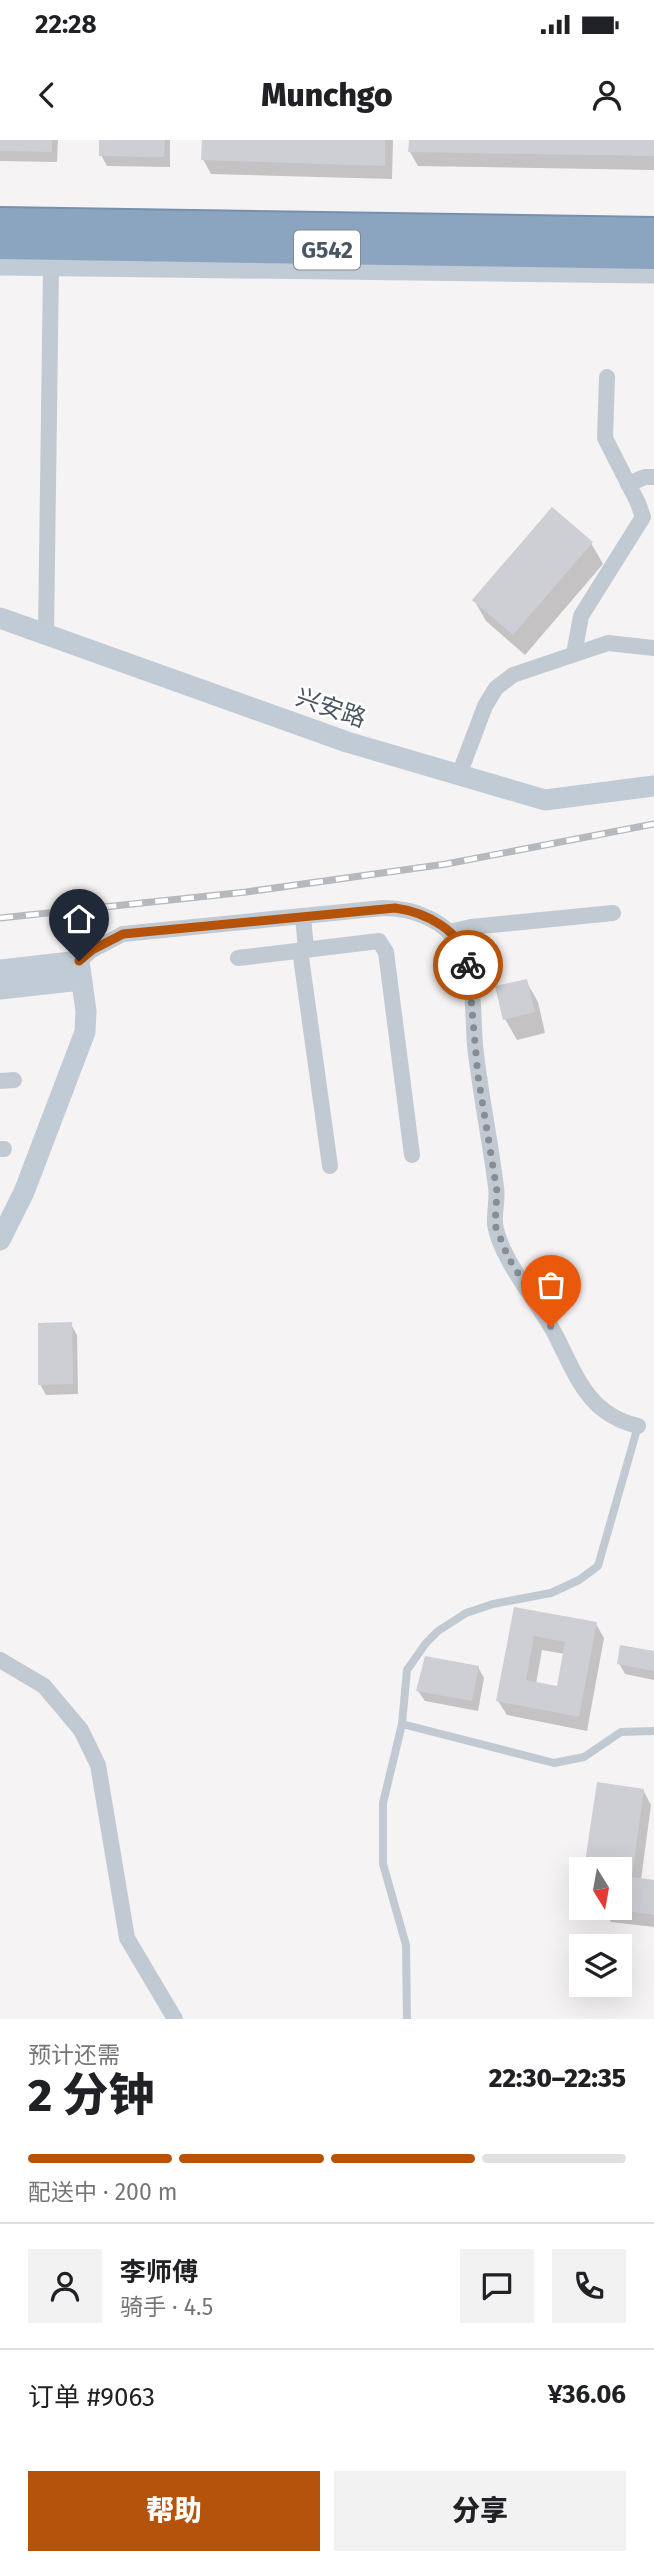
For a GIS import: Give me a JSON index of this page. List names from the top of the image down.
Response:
{
  "streets": {
    "highway": ["G542"],
    "street": ["兴安路"]
  },
  "north": "bottom",
  "page": {
    "status": "22:28",
    "header": "Munchgo",
    "heading": ["2 分钟", "预计还需", "22:30–22:35"],
    "panel": [
      "李师傅",
      "骑手 · 4.5",
      "订单 #9063",
      "¥36.06"
    ],
    "bar": "配送中 · 200 m",
    "buttons": ["帮助", "分享"]
  }
}
